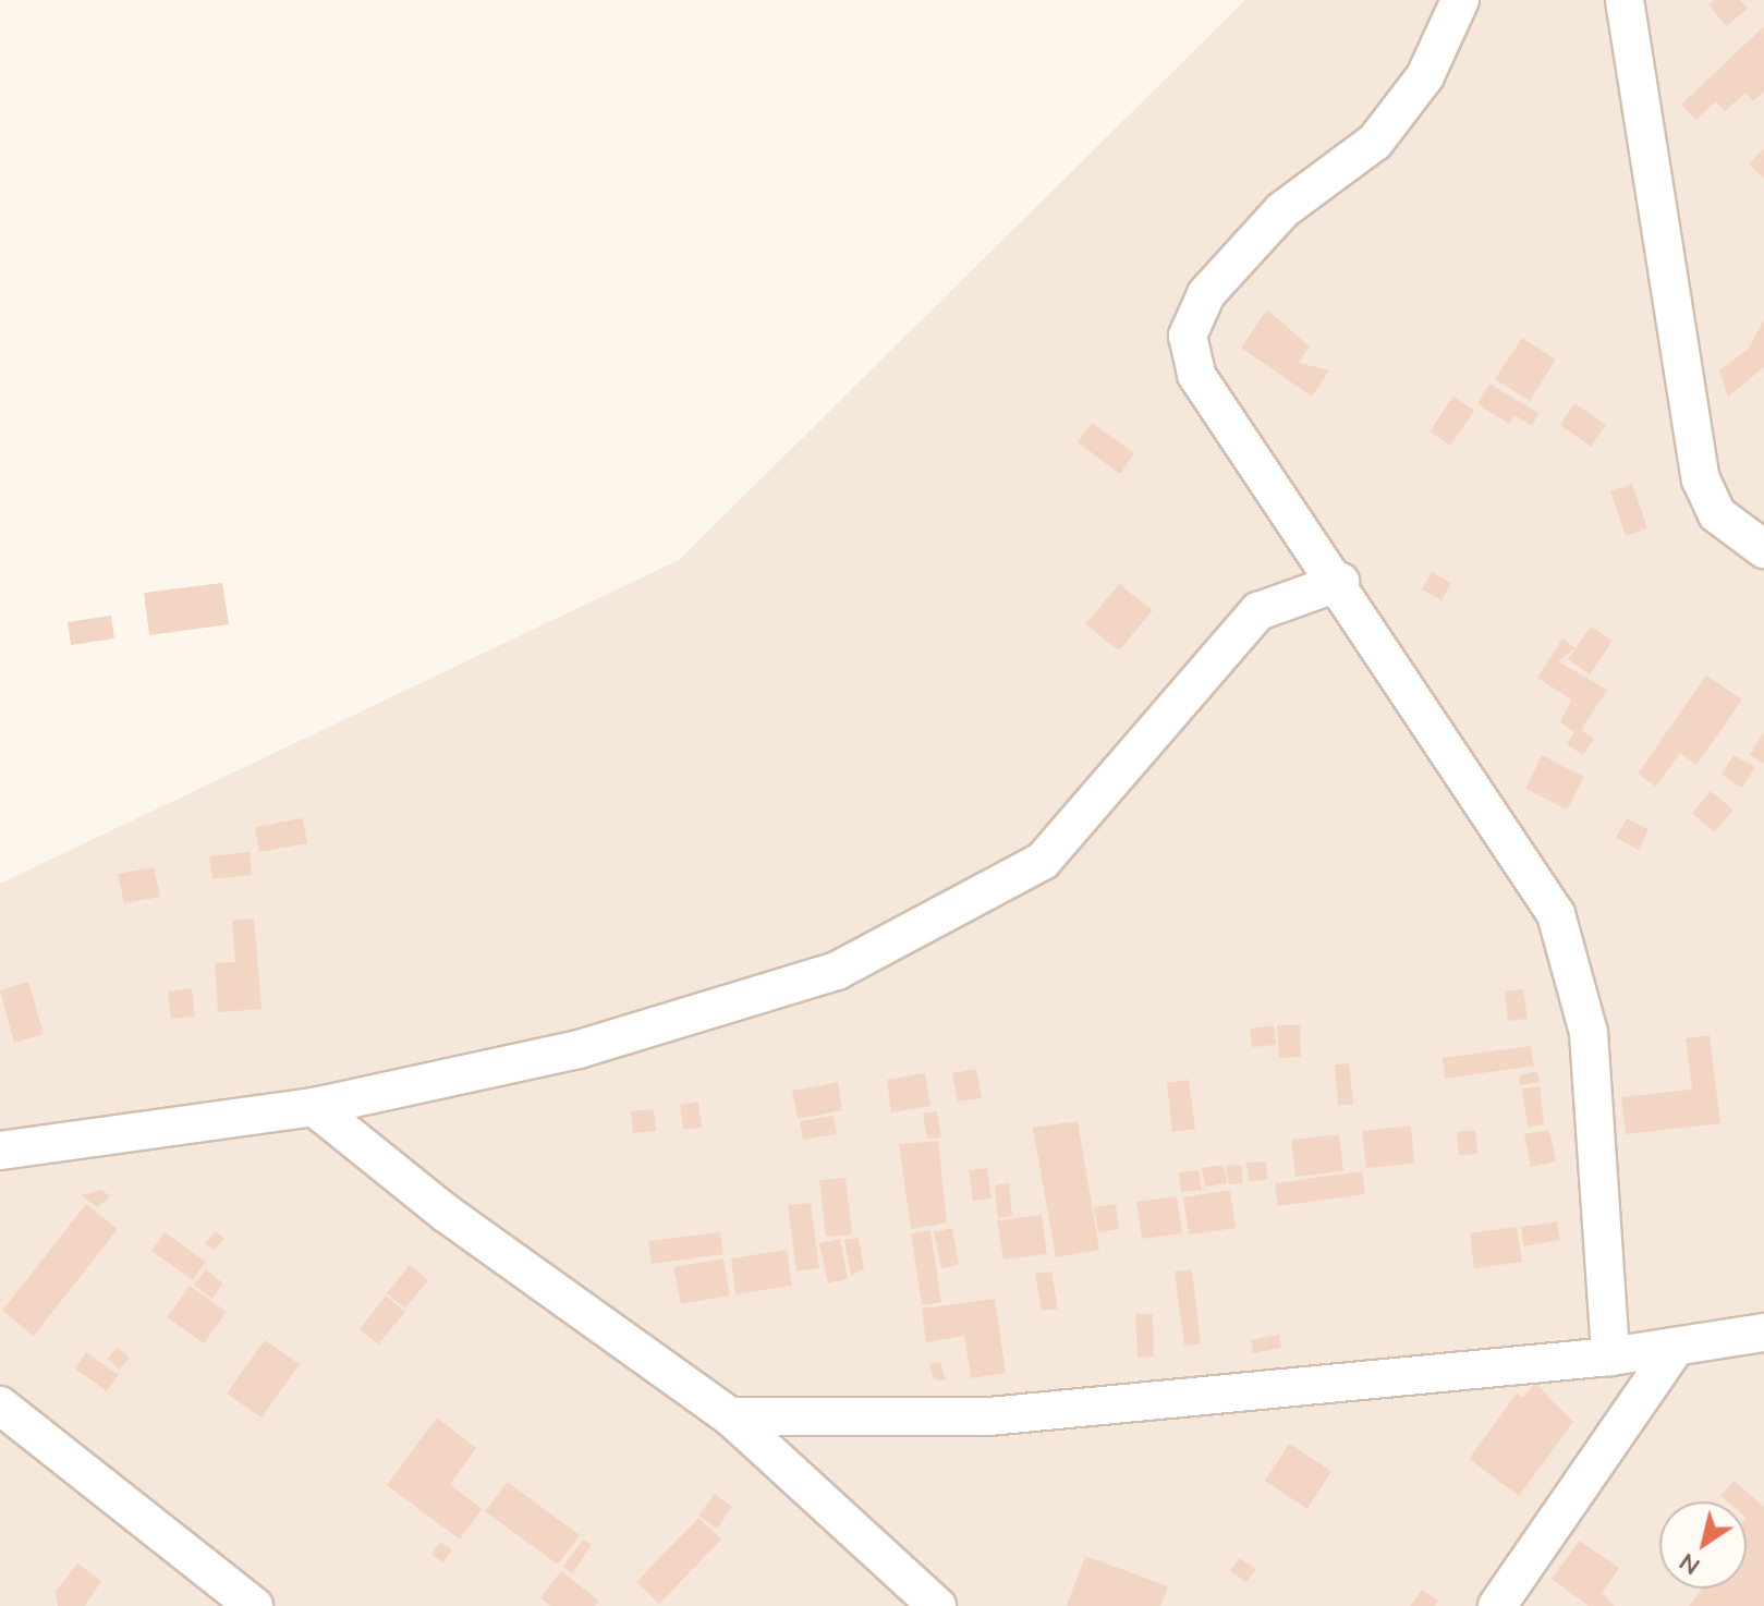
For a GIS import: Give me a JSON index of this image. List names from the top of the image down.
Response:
{
  "north": "bottom left"
}
